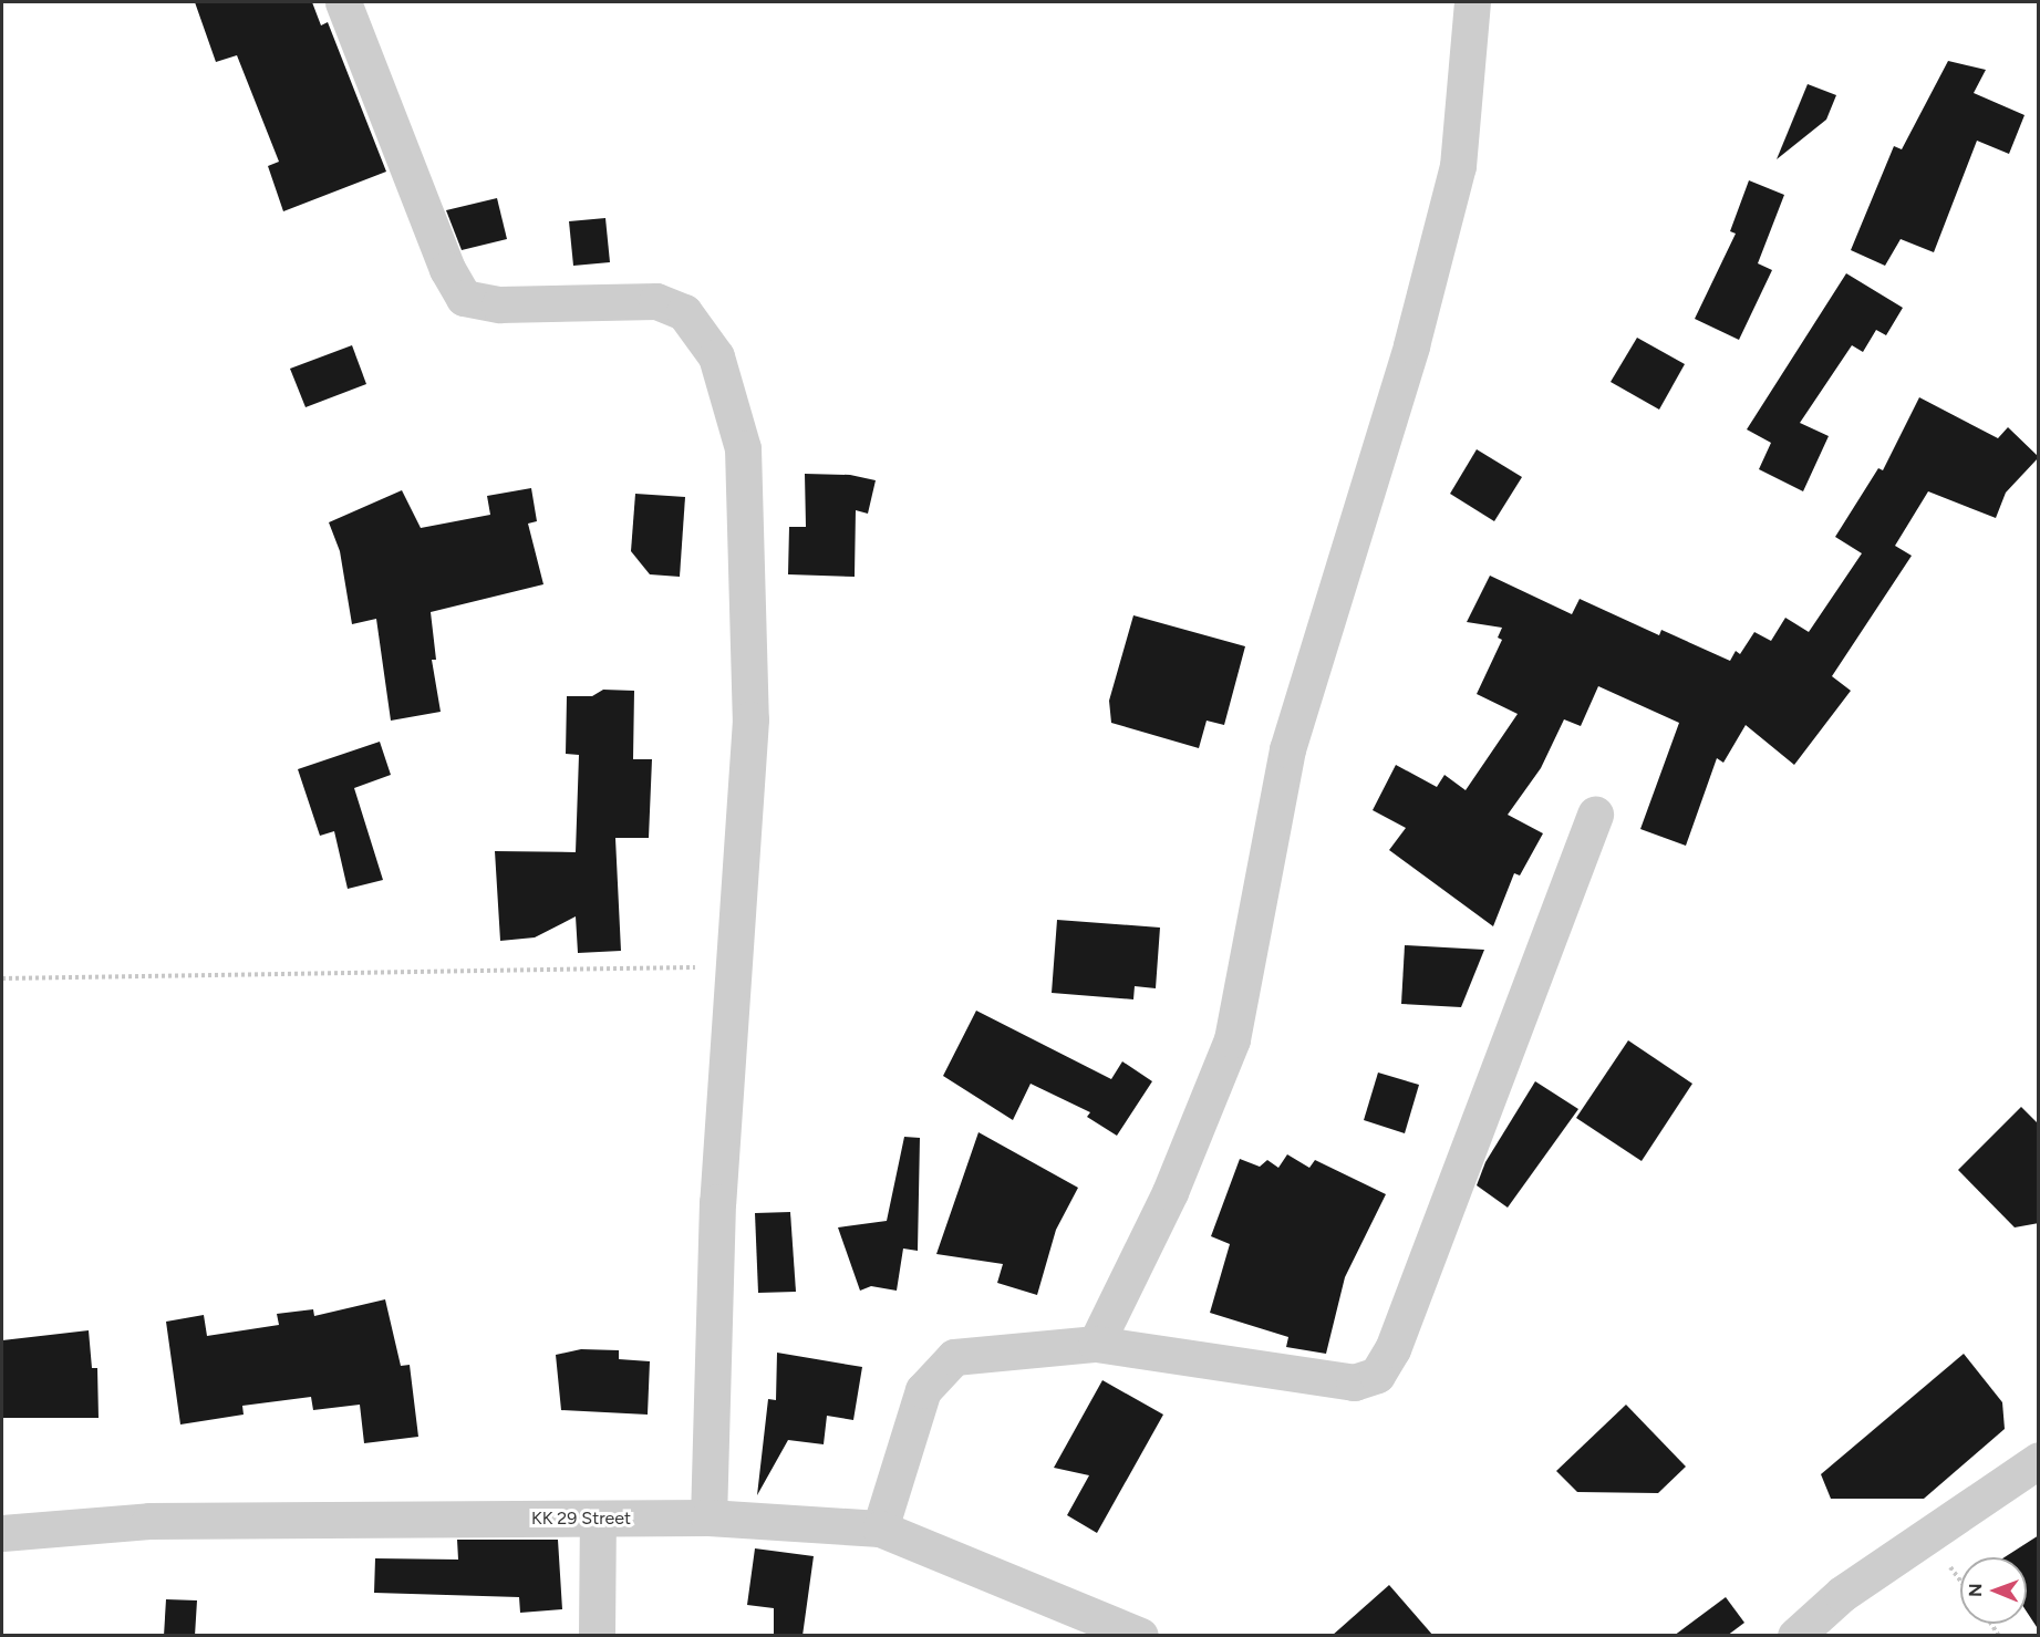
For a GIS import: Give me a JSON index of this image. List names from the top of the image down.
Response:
{
  "streets": {
    "street": ["KK 29 Street"]
  },
  "north": "left"
}
